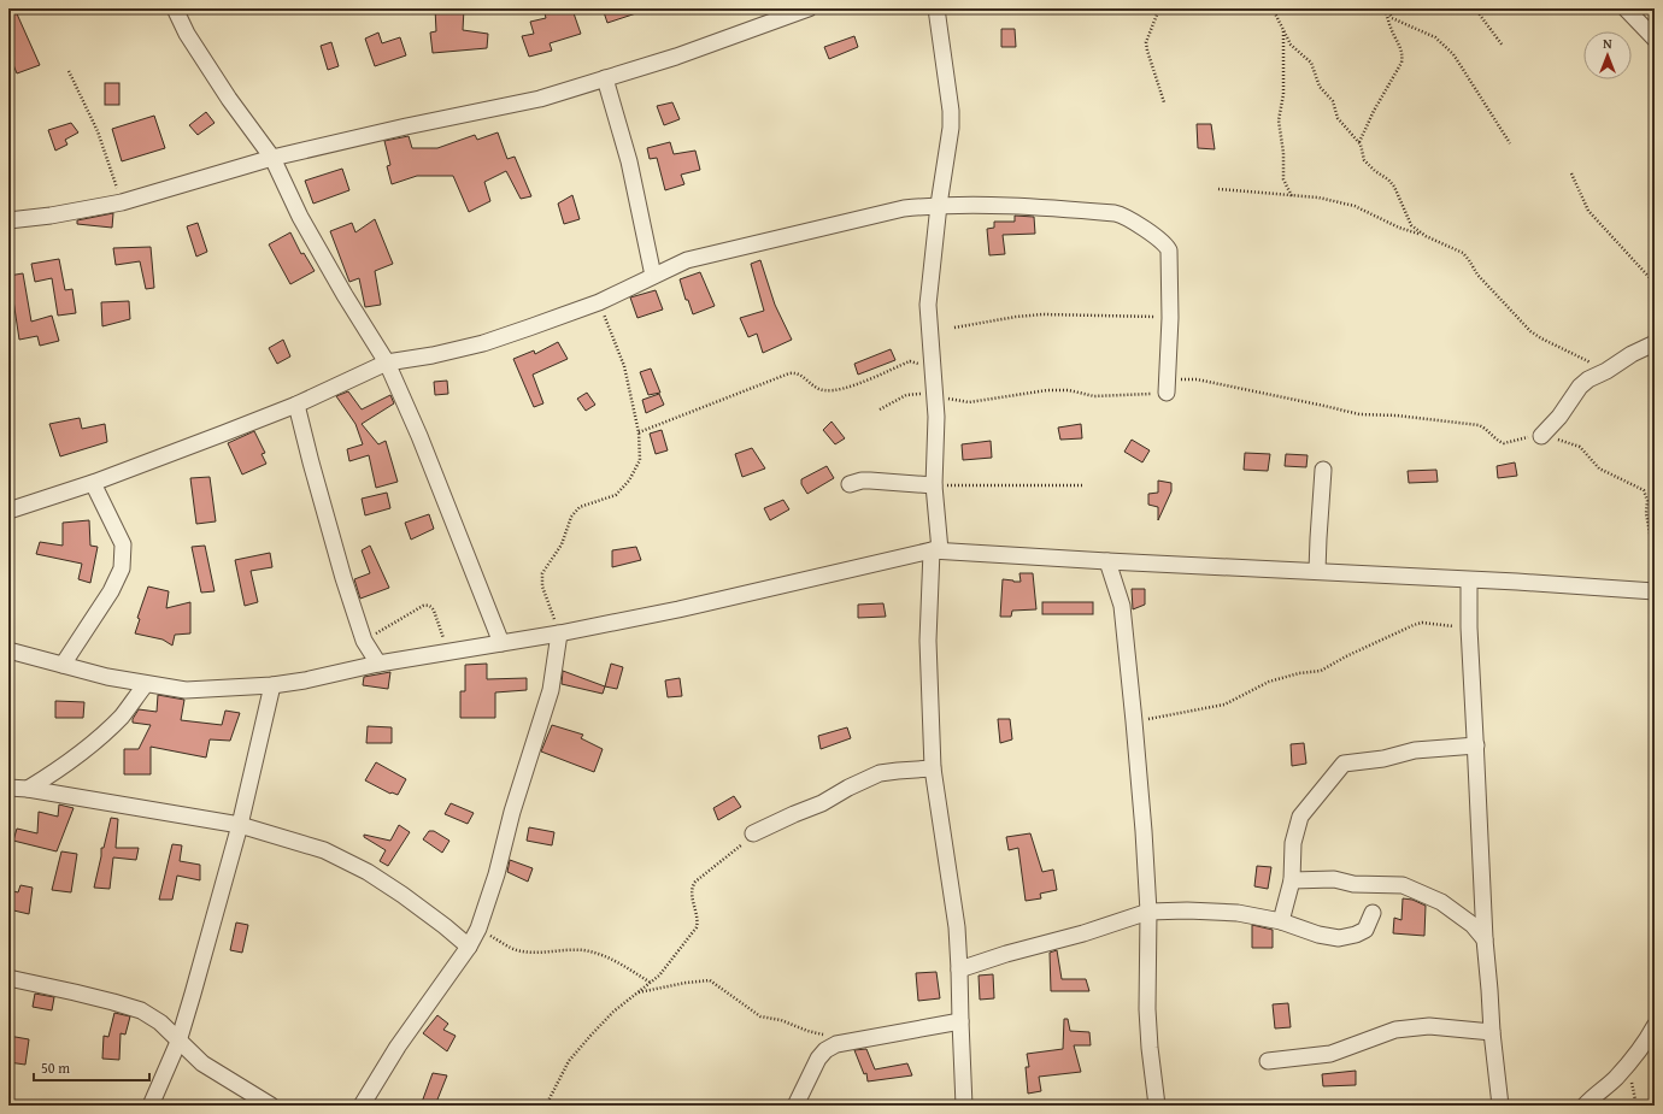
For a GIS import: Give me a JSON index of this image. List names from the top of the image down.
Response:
{
  "scale_bar": "50 m",
  "north": "top"
}
